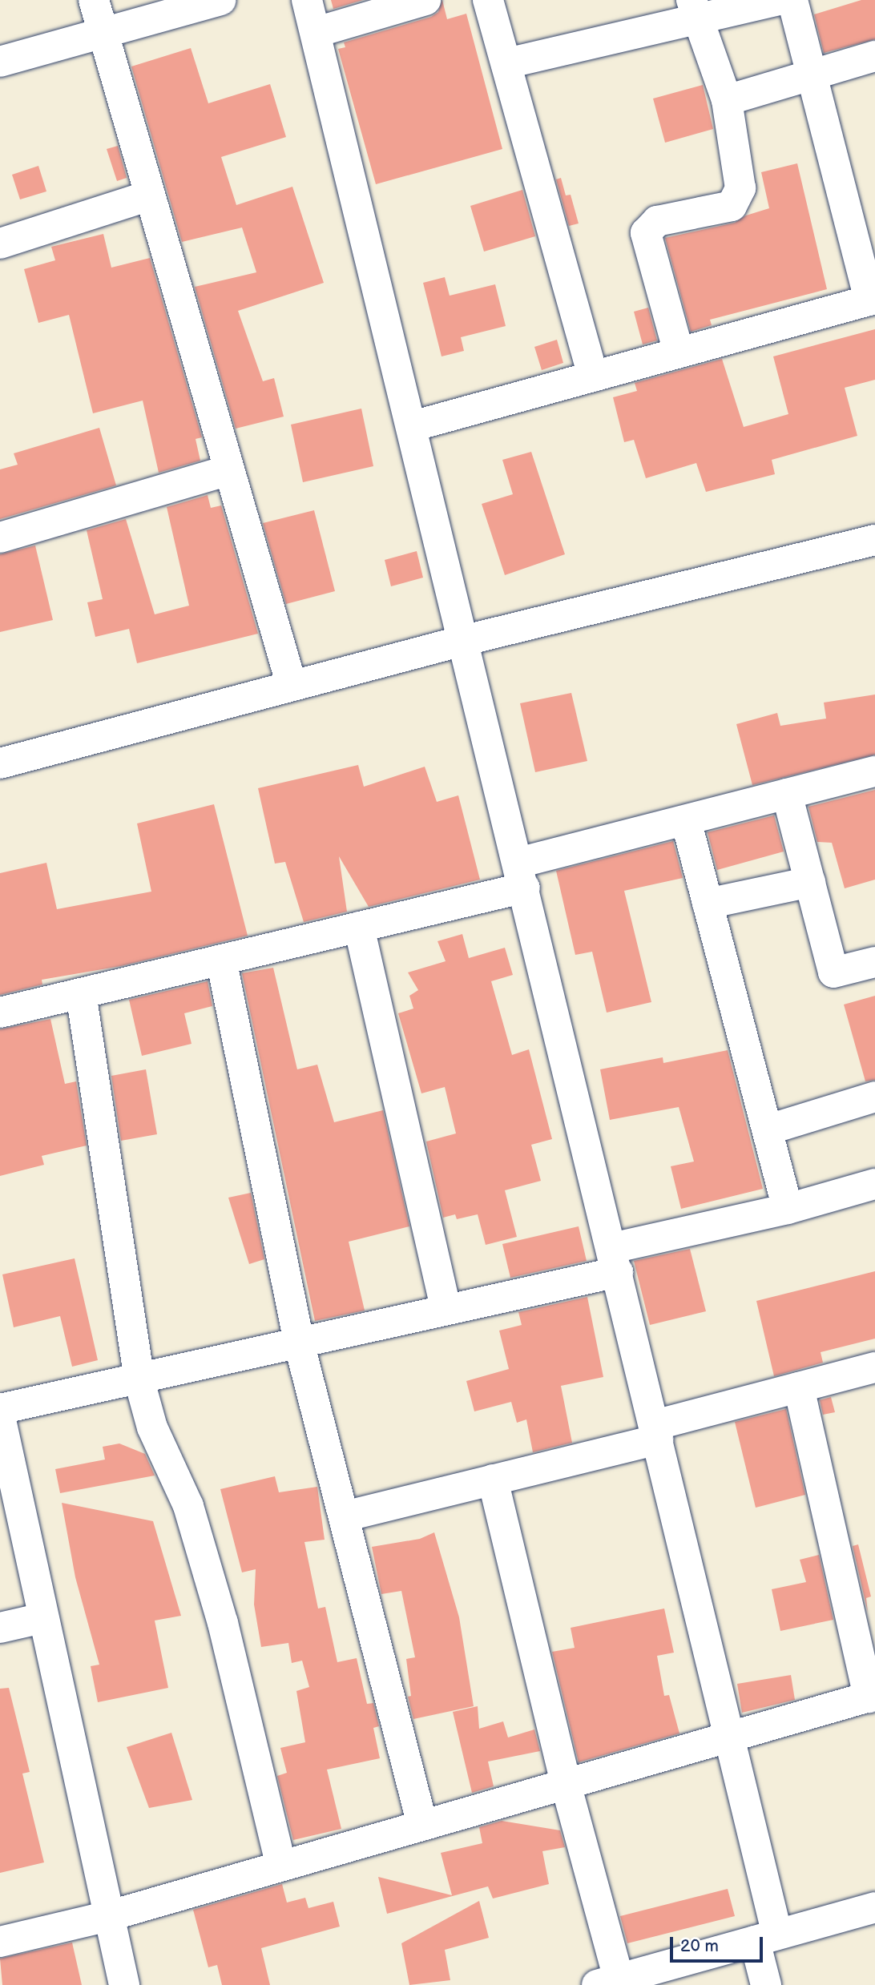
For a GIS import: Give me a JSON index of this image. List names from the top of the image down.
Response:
{
  "scale_bar": "20 m"
}
